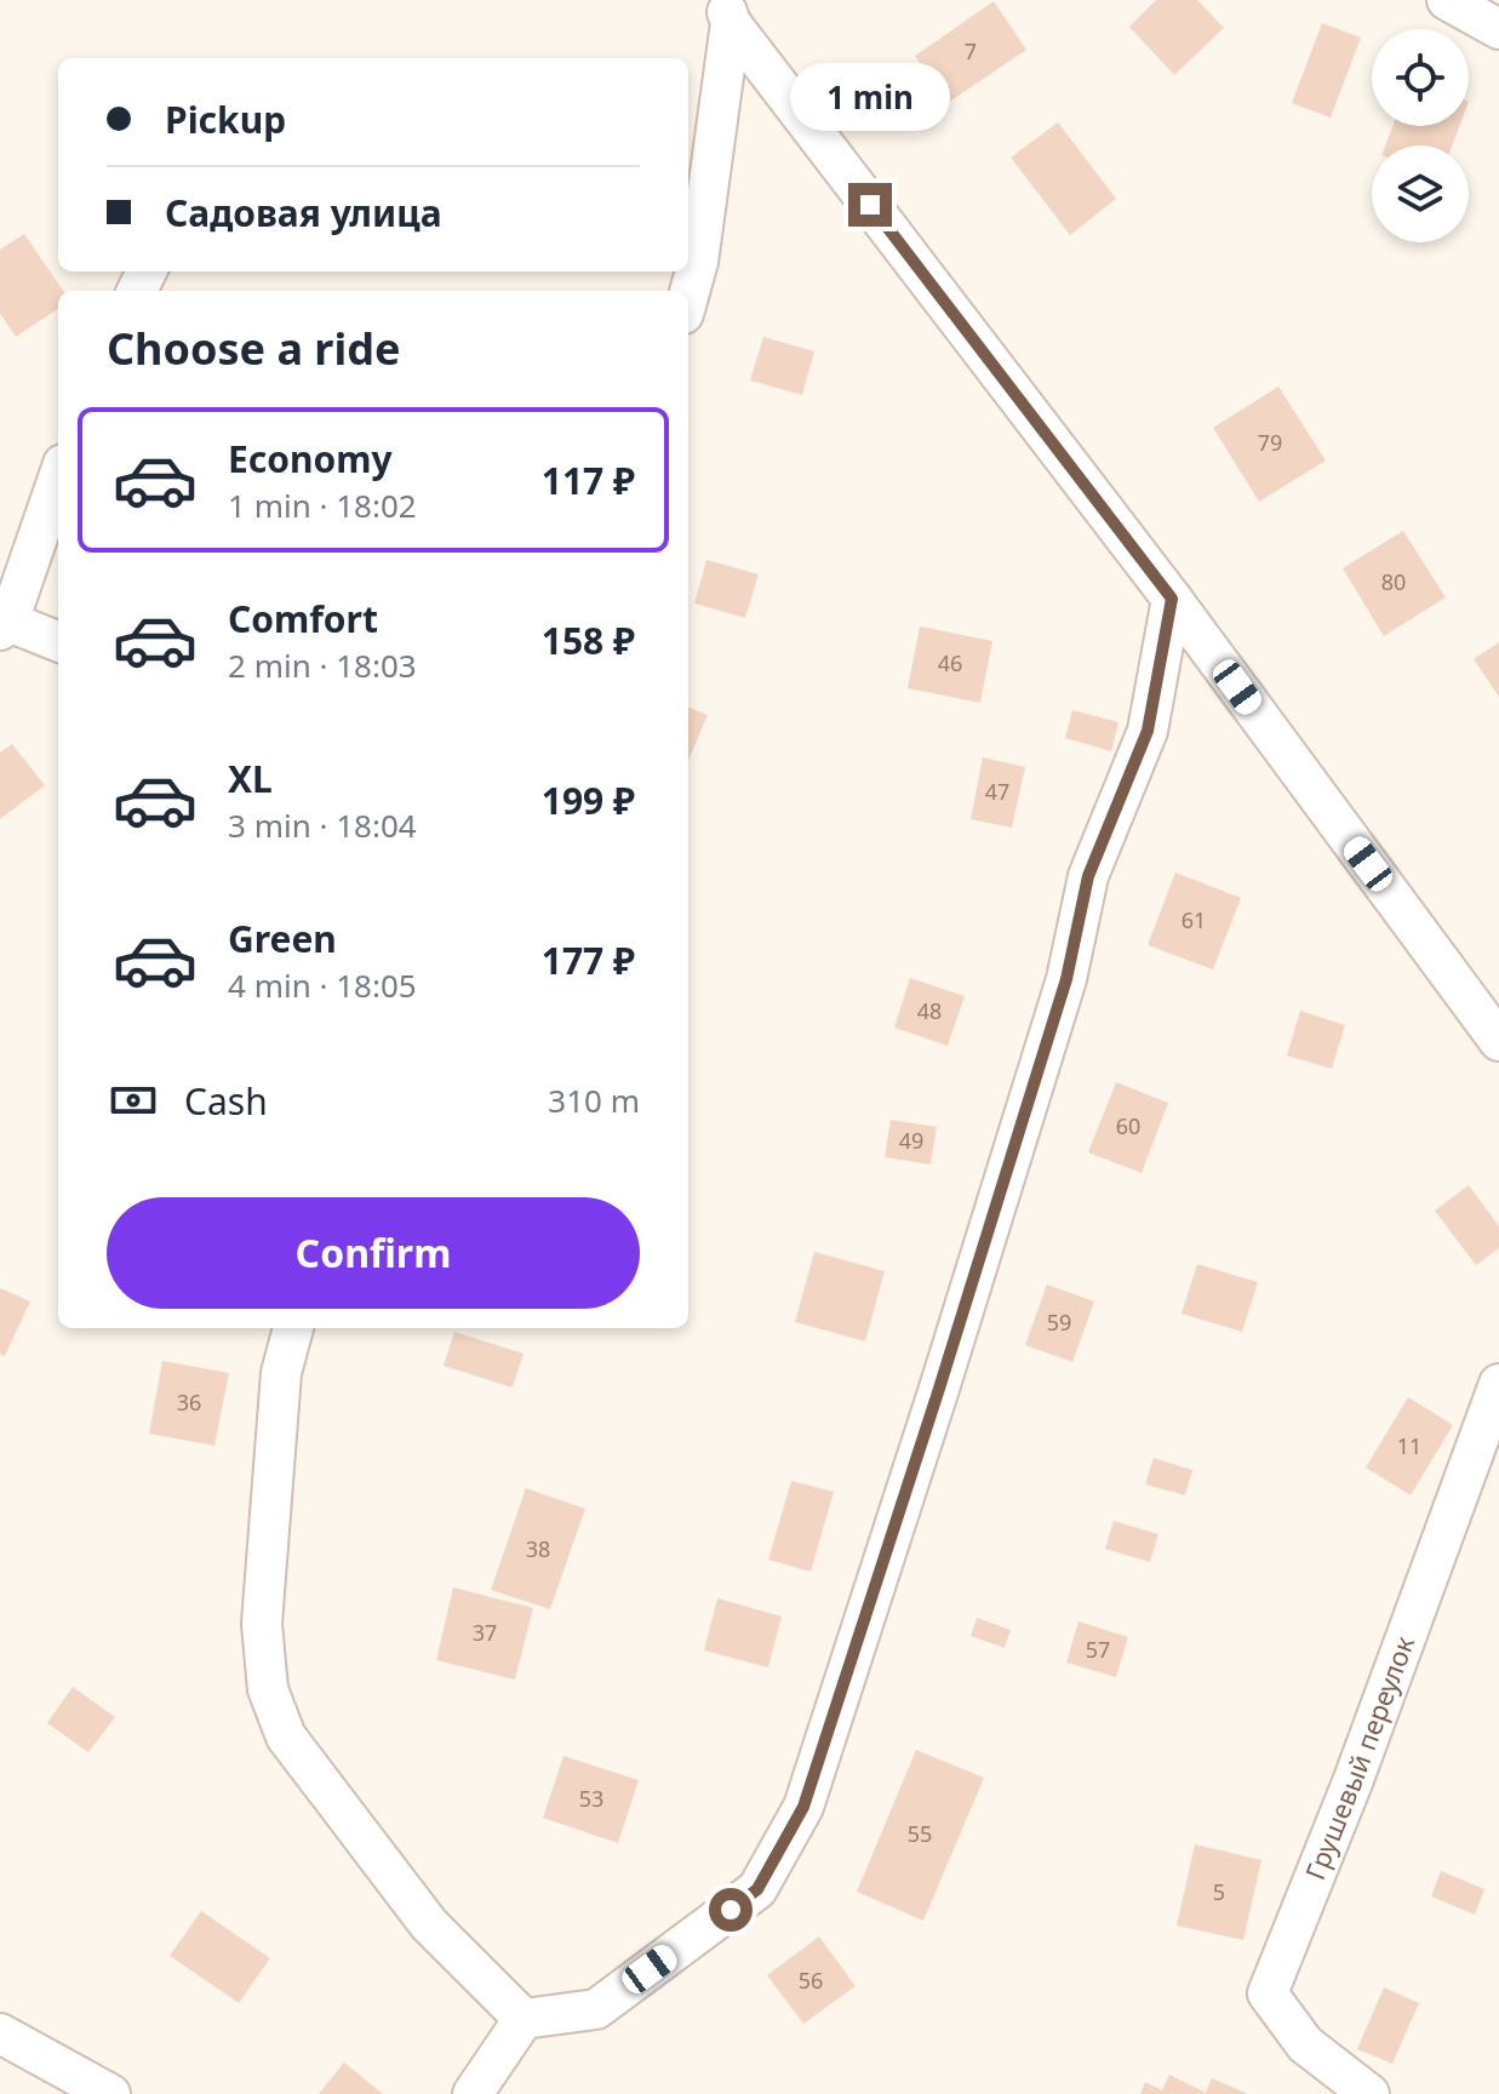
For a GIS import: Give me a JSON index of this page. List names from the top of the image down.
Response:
{
  "streets": {
    "street": ["Грушевый переулок"]
  },
  "house_numbers": [
    "7",
    "79",
    "80",
    "46",
    "47",
    "61",
    "48",
    "60",
    "49",
    "59",
    "36",
    "11",
    "38",
    "37",
    "57",
    "53",
    "55",
    "5",
    "56"
  ],
  "page": {
    "banner": ["Pickup", "Садовая улица"],
    "bubble": "1 min",
    "heading": "Choose a ride",
    "list": [
      {
        "name": "Economy",
        "note": "1 min · 18:02",
        "value": "117 ₽"
      },
      {
        "name": "Comfort",
        "note": "2 min · 18:03",
        "value": "158 ₽"
      },
      {
        "name": "XL",
        "note": "3 min · 18:04",
        "value": "199 ₽"
      },
      {
        "name": "Green",
        "note": "4 min · 18:05",
        "value": "177 ₽"
      }
    ],
    "pay": ["Cash", "310 m"],
    "buttons": "Confirm"
  }
}
